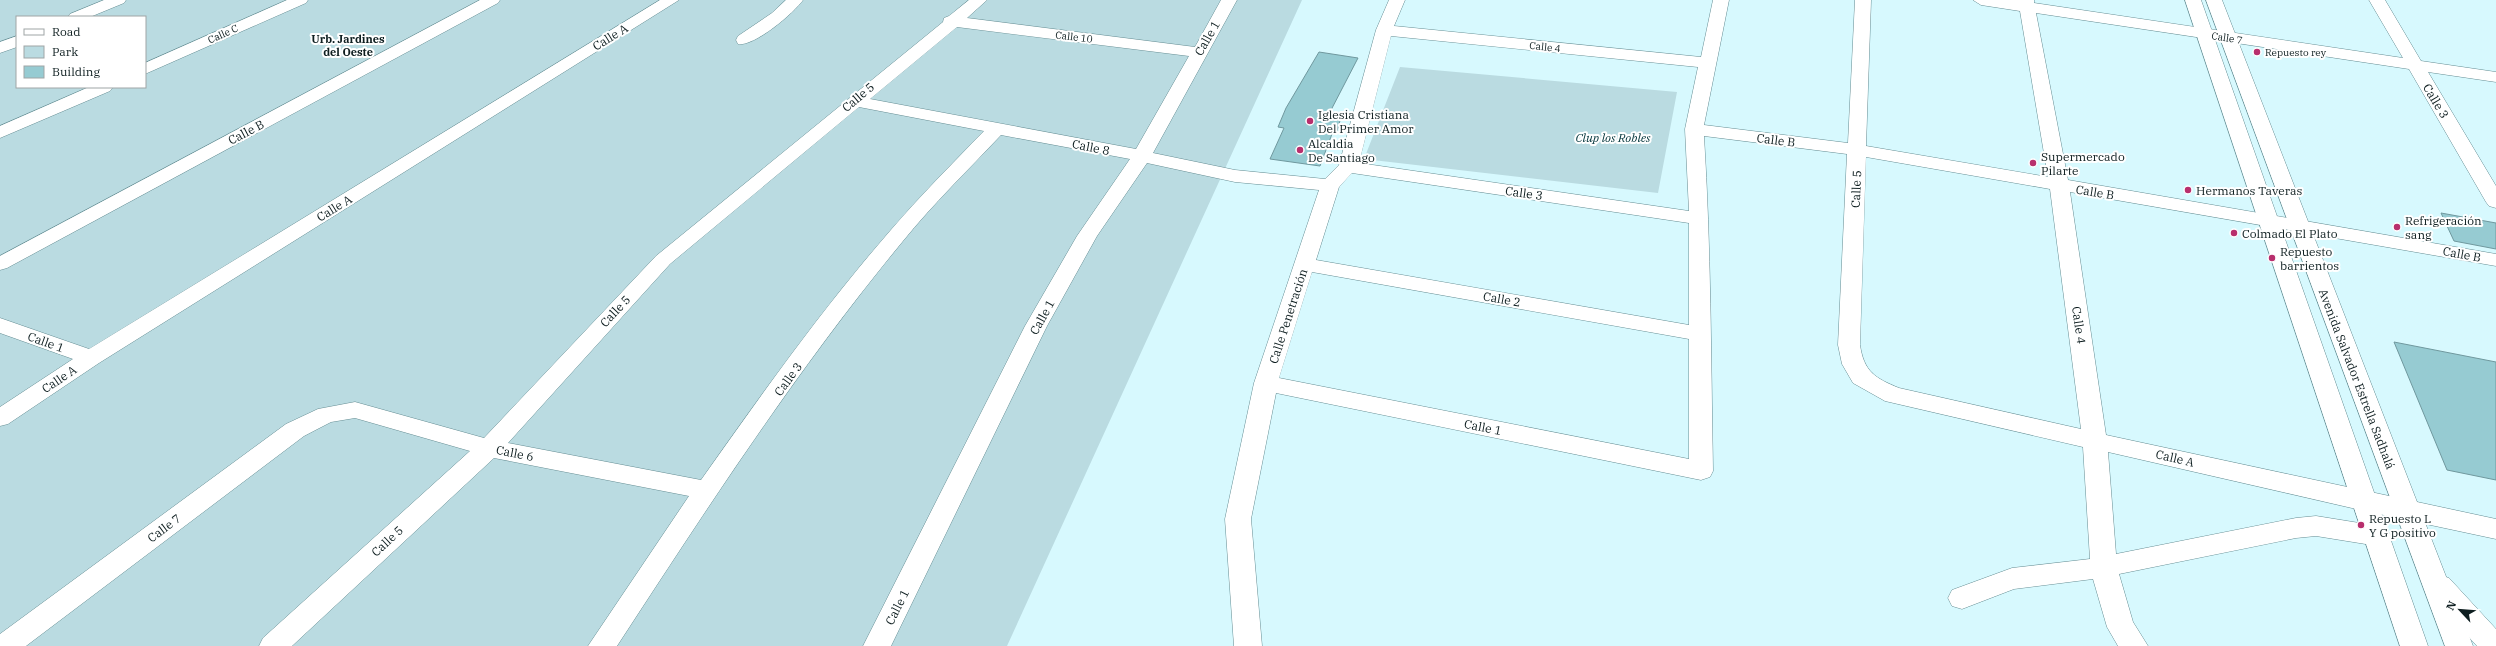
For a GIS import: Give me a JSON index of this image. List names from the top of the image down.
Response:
{
  "streets": {
    "street": [
      "Calle C",
      "Calle A",
      "Calle 10",
      "Calle 1",
      "Calle 7",
      "Calle 4",
      "Calle 5",
      "Calle 3",
      "Calle B",
      "Calle 8",
      "Calle 2",
      "Calle Penetración",
      "Avenida Salvador Estrella Sadhalá",
      "Calle 6"
    ]
  },
  "crossings": [
    ["Calle A", "Calle 1"],
    ["Calle A", "Calle 4"],
    ["Calle A", "Calle 5"],
    ["Calle A", "Avenida Salvador Estrella Sadhalá"],
    ["Calle 10", "Calle 1"],
    ["Calle 10", "Calle 5"],
    ["Calle 1", "Calle 8"],
    ["Calle 1", "Calle 2"],
    ["Calle 1", "Calle Penetración"],
    ["Calle 7", "Calle 4"],
    ["Calle 7", "Calle 3"],
    ["Calle 7", "Avenida Salvador Estrella Sadhalá"],
    ["Calle 7", "Calle 6"],
    ["Calle 4", "Calle B"],
    ["Calle 5", "Calle B"],
    ["Calle 5", "Calle 8"],
    ["Calle 5", "Calle 6"],
    ["Calle 3", "Calle 8"],
    ["Calle 3", "Calle Penetración"],
    ["Calle 3", "Calle 6"],
    ["Calle B", "Avenida Salvador Estrella Sadhalá"],
    ["Calle 8", "Calle Penetración"],
    ["Calle 2", "Calle Penetración"]
  ],
  "districts": ["Urb. Jardines del Oeste"],
  "parks": ["Clup los Robles"],
  "places": [
    "Repuesto rey",
    "Iglesia Cristiana Del Primer Amor",
    "Alcaldia De Santiago",
    "Supermercado Pilarte",
    "Hermanos Taveras",
    "Refrigeración sang",
    "Colmado El Plato",
    "Repuesto barrientos",
    "Repuesto L Y G positivo"
  ],
  "legend": ["Road", "Park", "Building"],
  "north": "top left"
}
